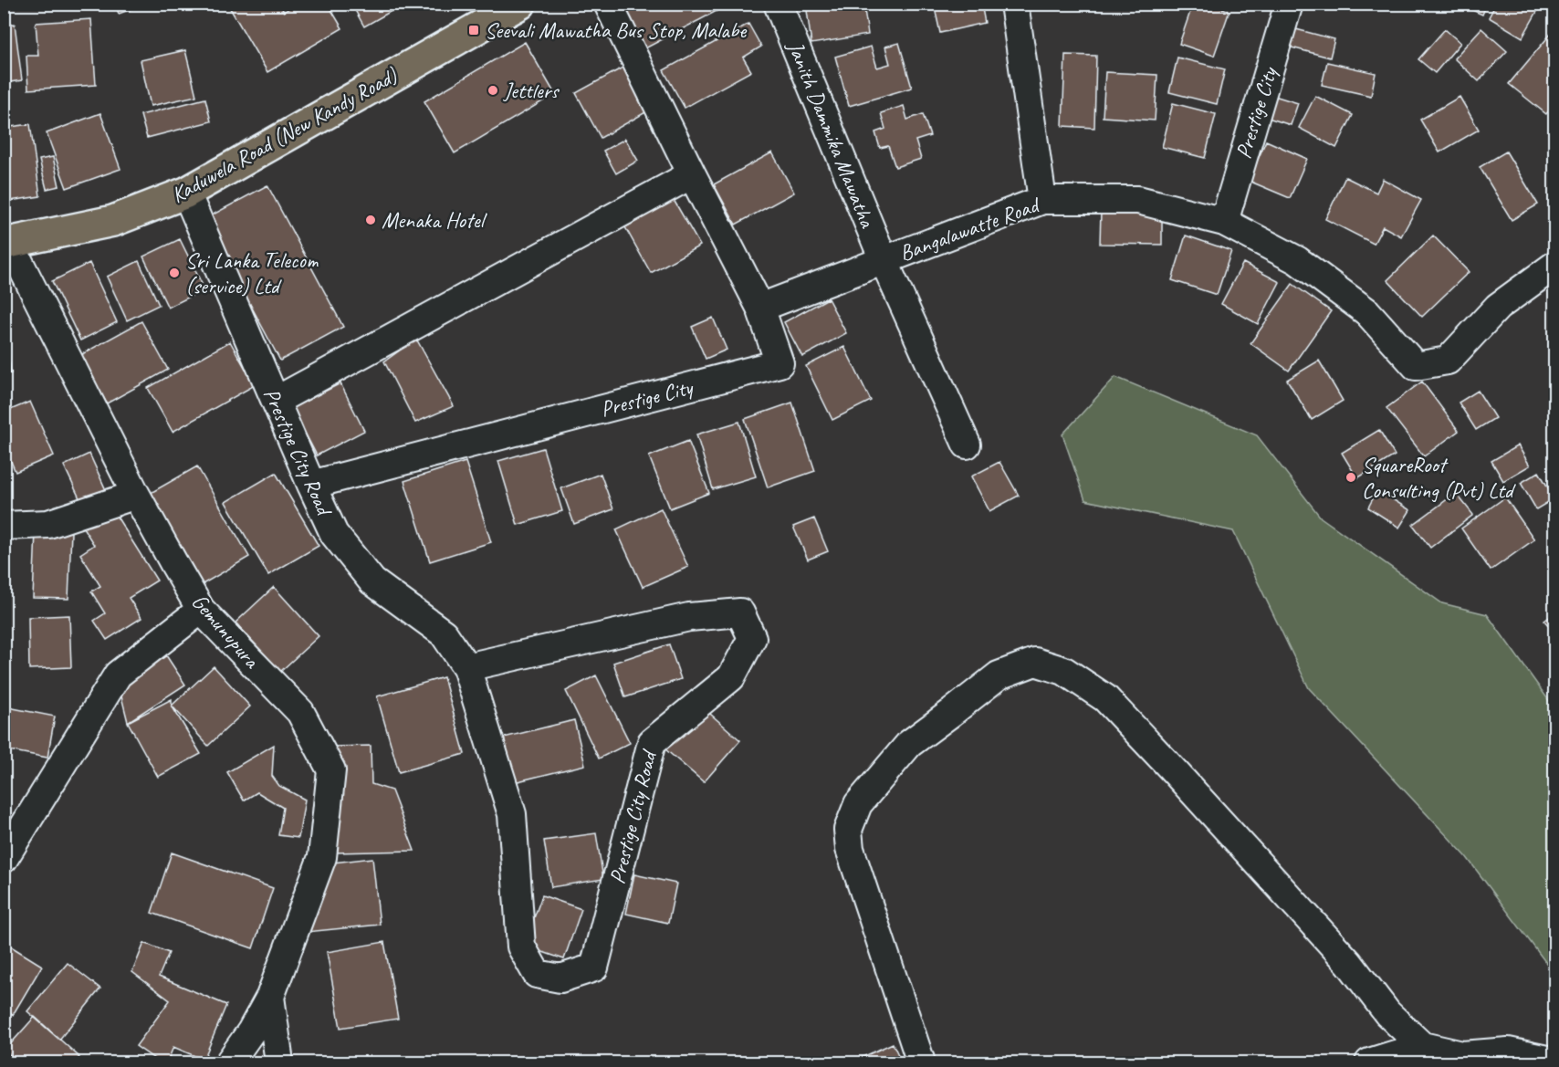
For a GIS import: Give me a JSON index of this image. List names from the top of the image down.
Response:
{
  "streets": {
    "main road": ["Kaduwela Road (New Kandy Road)"],
    "street": [
      "Prestige City",
      "Janith Dammika Mawatha",
      "Bangalawatte Road",
      "Prestige City Road",
      "Gemunupura"
    ]
  },
  "crossings": [
    ["Prestige City", "Bangalawatte Road"],
    ["Prestige City", "Prestige City Road"],
    ["Janith Dammika Mawatha", "Bangalawatte Road"],
    ["Kaduwela Road (New Kandy Road)", "Prestige City Road"],
    ["Kaduwela Road (New Kandy Road)", "Gemunupura"]
  ],
  "places": {
    "transit": ["Seevali Mawatha Bus Stop, Malabe"],
    "other": [
      "Jettlers",
      "Menaka Hotel",
      "Sri Lanka Telecom (service) Ltd",
      "SquareRoot Consulting (Pvt) Ltd"
    ]
  }
}
